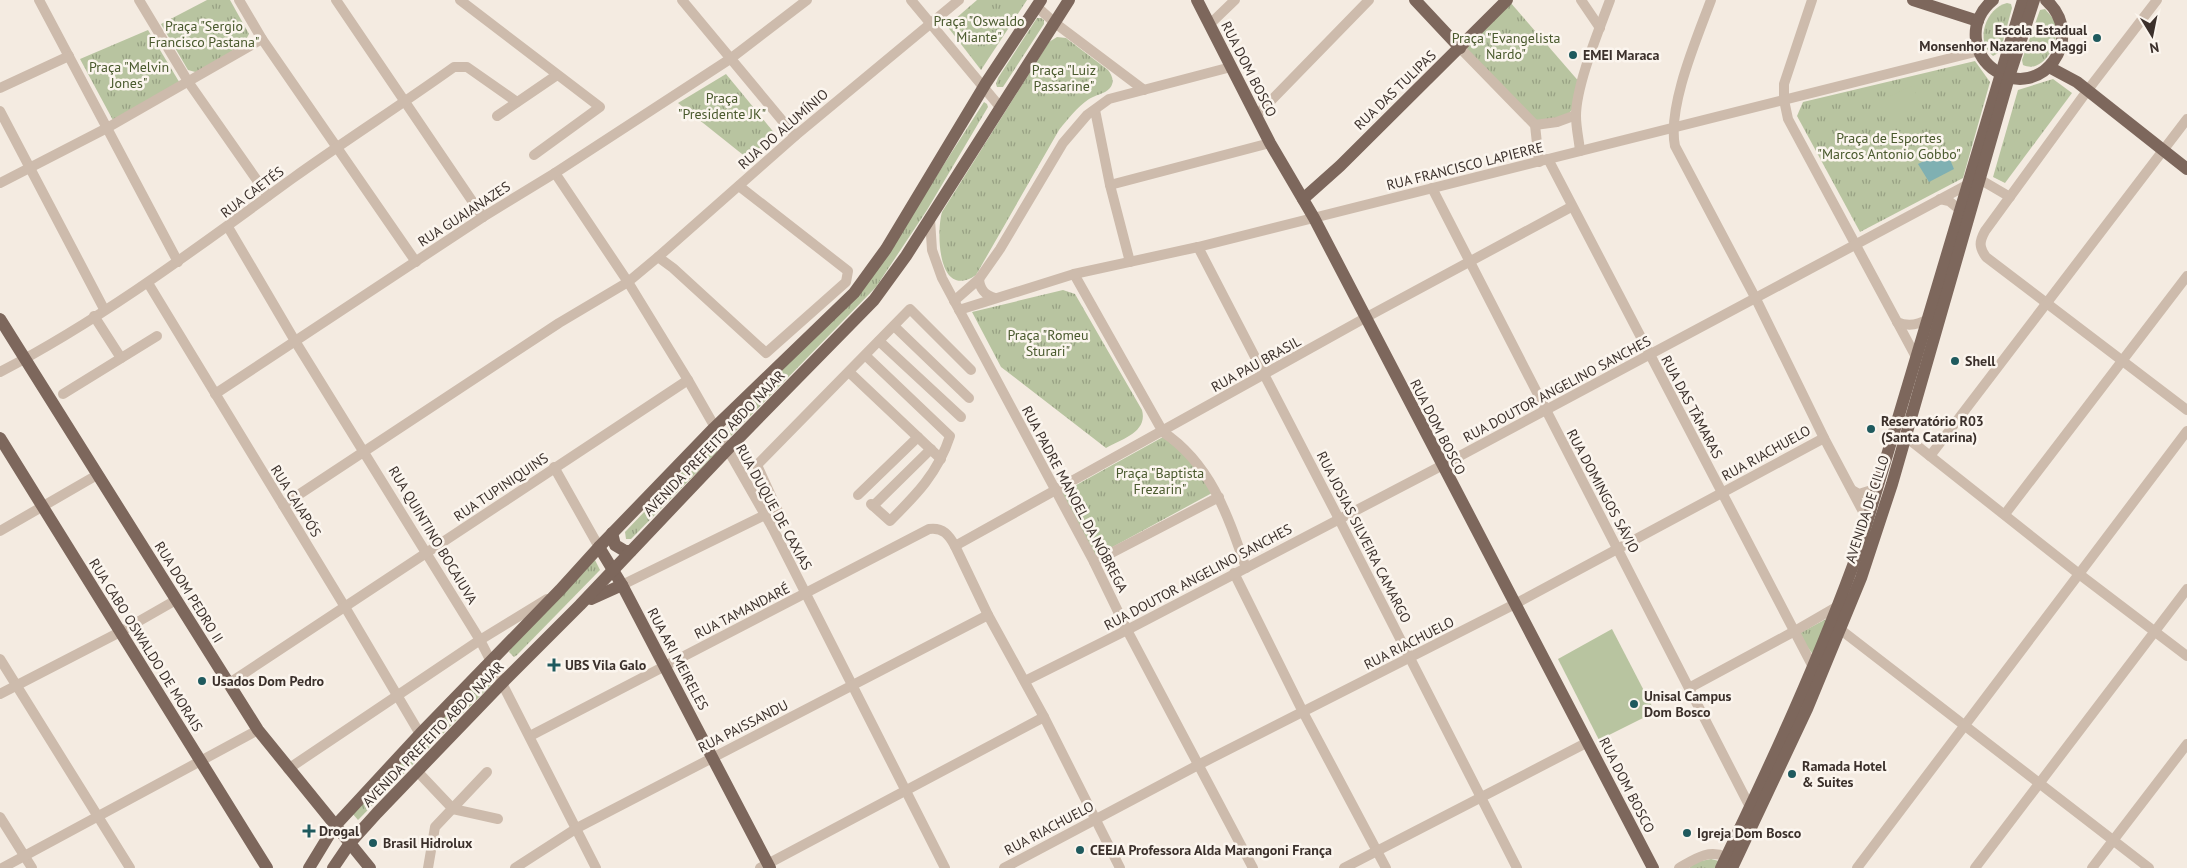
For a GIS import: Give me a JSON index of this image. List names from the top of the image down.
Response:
{
  "streets": {
    "main road": [
      "RUA DOM BOSCO",
      "RUA DAS TULIPAS",
      "AVENIDA PREFEITO ABDO NAJAR",
      "AVENIDA DE CILLO",
      "RUA DOM PEDRO II",
      "RUA CABO OSWALDO DE MORAIS",
      "RUA ARI MEIRELES"
    ],
    "street": [
      "RUA DO ALUMÍNIO",
      "RUA FRANCISCO LAPIERRE",
      "RUA CAETÉS",
      "RUA GUAIANAZES",
      "RUA PAU BRASIL",
      "RUA DOUTOR ANGELINO SANCHES",
      "RUA DAS TÂMARAS",
      "RUA RIACHUELO",
      "RUA TUPINIQUINS",
      "RUA DOMINGOS SÁVIO",
      "RUA PADRE MANOEL DA NÓBREGA",
      "RUA CAIAPÓS",
      "RUA DUQUE DE CAXIAS",
      "RUA QUINTINO BOCAIUVA",
      "RUA JOSIAS SILVEIRA CAMARGO",
      "RUA TAMANDARÉ",
      "RUA PAISSANDU"
    ]
  },
  "crossings": [
    ["RUA DOM BOSCO", "RUA DAS TULIPAS"],
    ["RUA DOM BOSCO", "RUA FRANCISCO LAPIERRE"],
    ["RUA DOM BOSCO", "RUA PAU BRASIL"],
    ["RUA DOM BOSCO", "RUA DOUTOR ANGELINO SANCHES"],
    ["RUA DOM BOSCO", "RUA RIACHUELO"],
    ["RUA DO ALUMÍNIO", "RUA CAIAPÓS"],
    ["RUA DO ALUMÍNIO", "RUA DUQUE DE CAXIAS"],
    ["RUA DO ALUMÍNIO", "RUA QUINTINO BOCAIUVA"],
    ["RUA FRANCISCO LAPIERRE", "RUA DAS TÂMARAS"],
    ["RUA FRANCISCO LAPIERRE", "RUA DOMINGOS SÁVIO"],
    ["RUA FRANCISCO LAPIERRE", "RUA PADRE MANOEL DA NÓBREGA"],
    ["RUA FRANCISCO LAPIERRE", "RUA JOSIAS SILVEIRA CAMARGO"],
    ["RUA CAETÉS", "RUA CAIAPÓS"],
    ["RUA CAETÉS", "RUA QUINTINO BOCAIUVA"],
    ["RUA CAETÉS", "RUA DOM PEDRO II"],
    ["RUA GUAIANAZES", "RUA CAIAPÓS"],
    ["RUA GUAIANAZES", "RUA DUQUE DE CAXIAS"],
    ["RUA GUAIANAZES", "RUA QUINTINO BOCAIUVA"],
    ["RUA PAU BRASIL", "RUA DAS TÂMARAS"],
    ["RUA PAU BRASIL", "RUA DOMINGOS SÁVIO"],
    ["RUA PAU BRASIL", "RUA PADRE MANOEL DA NÓBREGA"],
    ["RUA PAU BRASIL", "RUA JOSIAS SILVEIRA CAMARGO"],
    ["RUA PAU BRASIL", "RUA TAMANDARÉ"],
    ["RUA DOUTOR ANGELINO SANCHES", "RUA DAS TÂMARAS"],
    ["RUA DOUTOR ANGELINO SANCHES", "RUA DOMINGOS SÁVIO"],
    ["RUA DOUTOR ANGELINO SANCHES", "RUA PADRE MANOEL DA NÓBREGA"],
    ["RUA DOUTOR ANGELINO SANCHES", "AVENIDA DE CILLO"],
    ["RUA DOUTOR ANGELINO SANCHES", "RUA JOSIAS SILVEIRA CAMARGO"],
    ["RUA DAS TÂMARAS", "RUA RIACHUELO"],
    ["RUA DAS TÂMARAS", "AVENIDA DE CILLO"],
    ["AVENIDA PREFEITO ABDO NAJAR", "RUA PADRE MANOEL DA NÓBREGA"],
    ["AVENIDA PREFEITO ABDO NAJAR", "RUA CAIAPÓS"],
    ["AVENIDA PREFEITO ABDO NAJAR", "RUA DUQUE DE CAXIAS"],
    ["AVENIDA PREFEITO ABDO NAJAR", "RUA QUINTINO BOCAIUVA"],
    ["AVENIDA PREFEITO ABDO NAJAR", "RUA DOM PEDRO II"],
    ["AVENIDA PREFEITO ABDO NAJAR", "RUA ARI MEIRELES"],
    ["RUA RIACHUELO", "RUA DOMINGOS SÁVIO"],
    ["RUA RIACHUELO", "RUA PADRE MANOEL DA NÓBREGA"],
    ["RUA RIACHUELO", "RUA JOSIAS SILVEIRA CAMARGO"],
    ["RUA TUPINIQUINS", "RUA CAIAPÓS"],
    ["RUA TUPINIQUINS", "RUA DUQUE DE CAXIAS"],
    ["RUA TUPINIQUINS", "RUA QUINTINO BOCAIUVA"],
    ["RUA TUPINIQUINS", "RUA DOM PEDRO II"],
    ["RUA TUPINIQUINS", "RUA ARI MEIRELES"],
    ["RUA DOMINGOS SÁVIO", "AVENIDA DE CILLO"],
    ["RUA DUQUE DE CAXIAS", "RUA TAMANDARÉ"],
    ["RUA DUQUE DE CAXIAS", "RUA PAISSANDU"],
    ["RUA QUINTINO BOCAIUVA", "RUA TAMANDARÉ"],
    ["RUA QUINTINO BOCAIUVA", "RUA PAISSANDU"],
    ["RUA TAMANDARÉ", "RUA ARI MEIRELES"],
    ["RUA ARI MEIRELES", "RUA PAISSANDU"]
  ],
  "parks": [
    "Praça \"Oswaldo Miante\"",
    "Praça \"Sergio Francisco Pastana\"",
    "Praça \"Evangelista Nardo\"",
    "Praça \"Melvin Jones\"",
    "Praça \"Luiz Passarine\"",
    "Praça \"Presidente JK\"",
    "Praça de Esportes \"Marcos Antonio Gobbo\"",
    "Praça \"Romeu Sturari\"",
    "Praça \"Baptista Frezarin\""
  ],
  "places": {
    "other": [
      "Escola Estadual Monsenhor Nazareno Maggi",
      "EMEI Maraca",
      "Shell",
      "Reservatório R03 (Santa Catarina)",
      "Usados Dom Pedro",
      "Unisal Campus Dom Bosco",
      "Ramada Hotel & Suites",
      "Igreja Dom Bosco",
      "Brasil Hidrolux",
      "CEEJA Professora Alda Marangoni França"
    ],
    "health": ["UBS Vila Galo", "Drogal"]
  },
  "north": "bottom"
}
